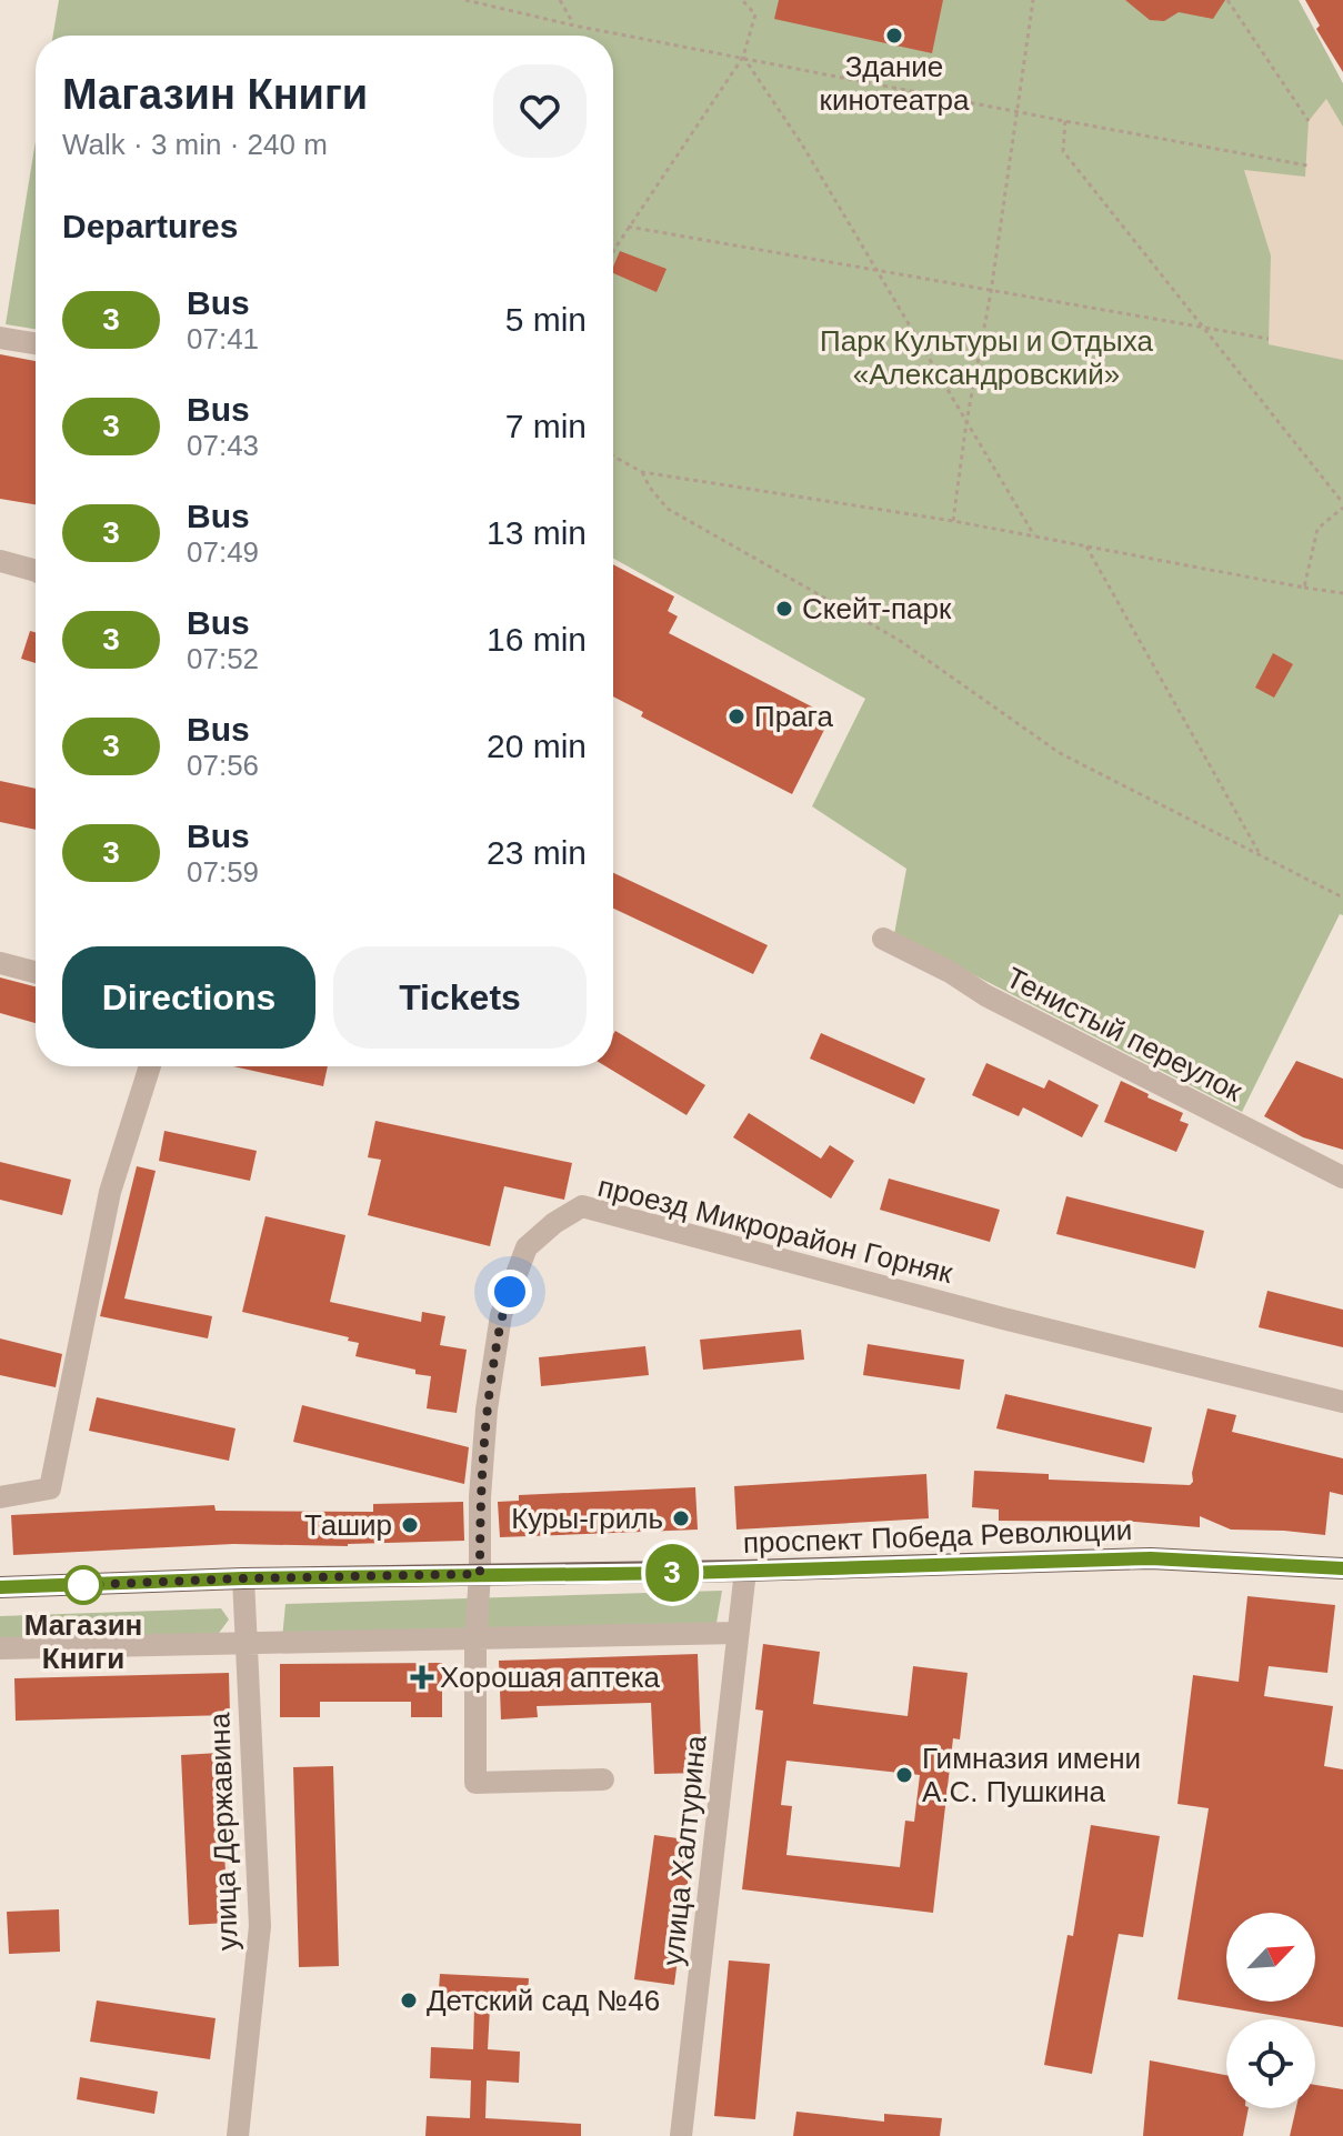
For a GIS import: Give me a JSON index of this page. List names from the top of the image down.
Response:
{
  "streets": {
    "main road": ["проспект Победа Революции"],
    "street": [
      "Тенистый переулок",
      "проезд Микрорайон Горняк",
      "улица Державина",
      "улица Халтурина"
    ]
  },
  "crossings": [
    ["проезд Микрорайон Горняк", "проспект Победа Революции"],
    ["проспект Победа Революции", "улица Державина"],
    ["проспект Победа Революции", "улица Халтурина"]
  ],
  "parks": ["Парк Культуры и Отдыха «Александровский»"],
  "places": {
    "other": [
      "Здание кинотеатра",
      "Скейт-парк",
      "Прага",
      "Куры-гриль",
      "Ташир",
      "Магазин Книги",
      "Гимназия имени А.С. Пушкина",
      "Детский сад №46"
    ],
    "health": ["Хорошая аптека"]
  },
  "lines": ["bus line 3"],
  "north": "top right",
  "page": {
    "on_map": "3",
    "heading": [
      ["Магазин Книги", "Walk · 3 min · 240 m"],
      "Departures"
    ],
    "list": [
      {
        "mark": "3",
        "name": "Bus",
        "note": "07:41",
        "value": "5 min"
      },
      {
        "mark": "3",
        "name": "Bus",
        "note": "07:43",
        "value": "7 min"
      },
      {
        "mark": "3",
        "name": "Bus",
        "note": "07:49",
        "value": "13 min"
      },
      {
        "mark": "3",
        "name": "Bus",
        "note": "07:52",
        "value": "16 min"
      },
      {
        "mark": "3",
        "name": "Bus",
        "note": "07:56",
        "value": "20 min"
      },
      {
        "mark": "3",
        "name": "Bus",
        "note": "07:59",
        "value": "23 min"
      }
    ],
    "buttons": ["Directions", "Tickets"]
  }
}
